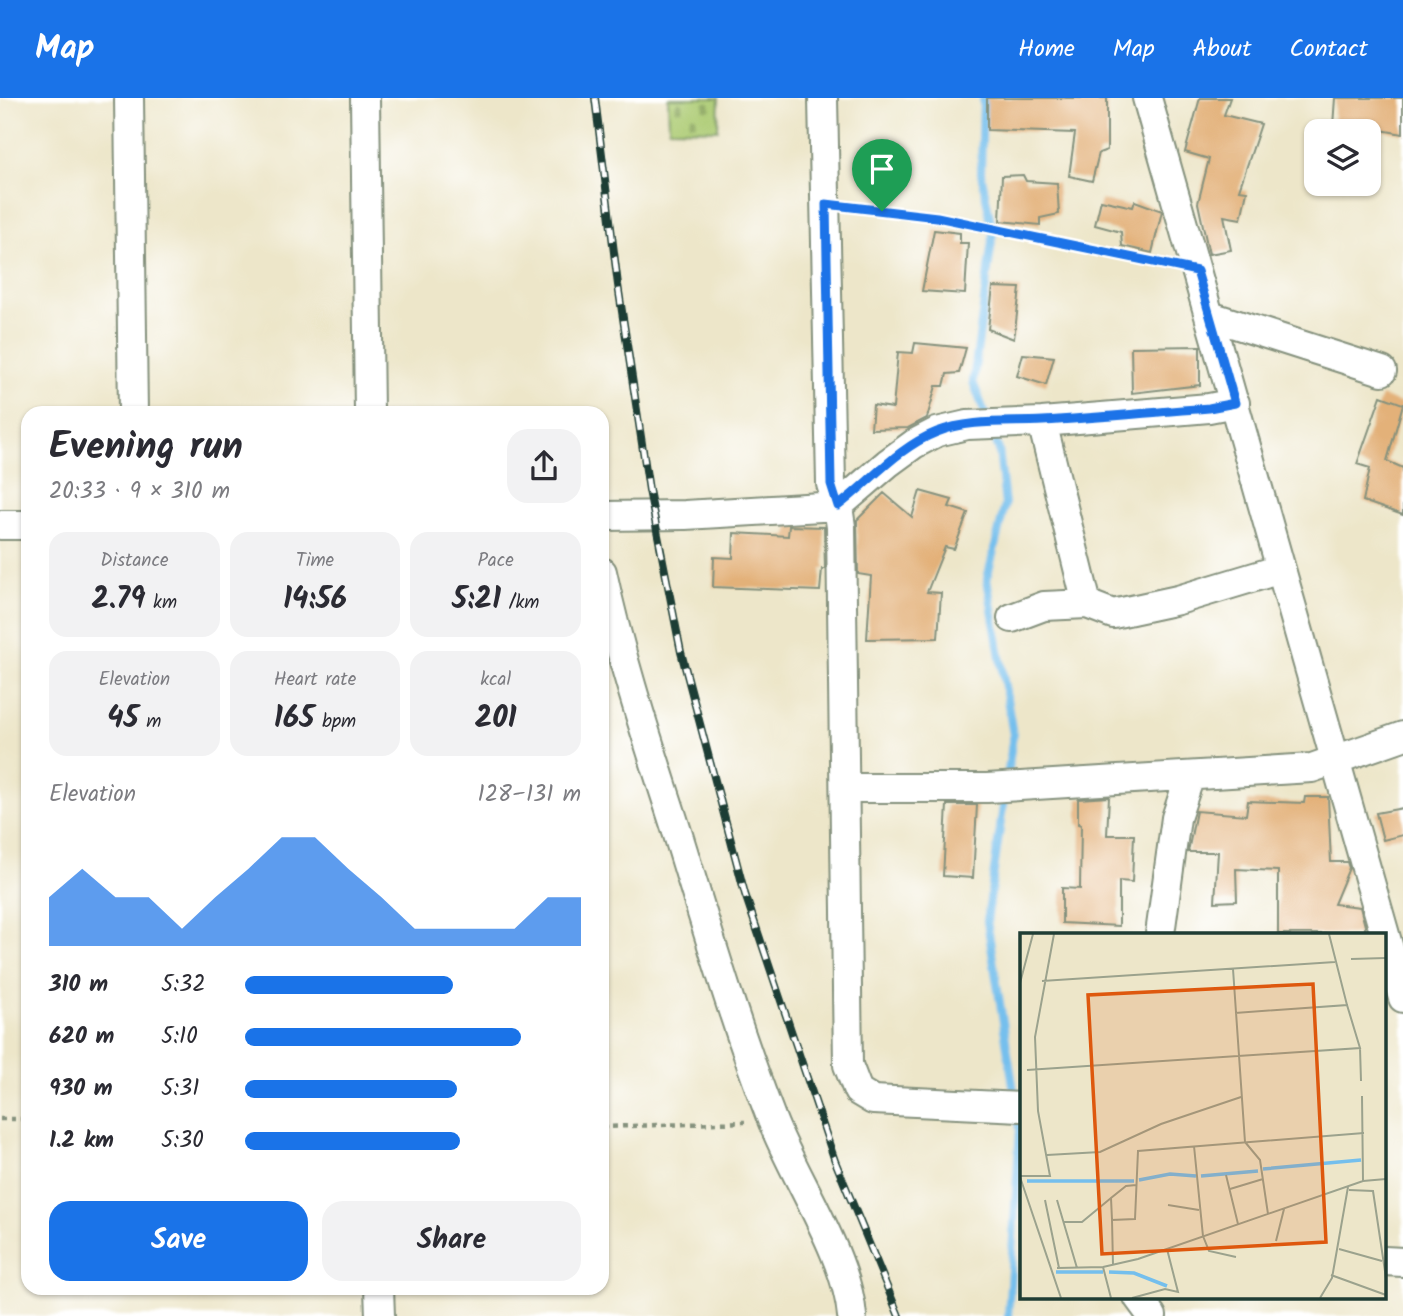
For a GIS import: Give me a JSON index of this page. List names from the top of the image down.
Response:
{
  "page": {
    "header": "Map",
    "nav": [
      "Home",
      "Map",
      "About",
      "Contact"
    ],
    "heading": ["Evening run", "20:33 · 9 × 310 m"],
    "stats": [
      ["Distance", "2.79 km"],
      ["Time", "14:56"],
      ["Pace", "5:21 /km"],
      ["Elevation", "45 m"],
      ["Heart rate", "165 bpm"],
      ["kcal", "201"]
    ],
    "chart": ["Elevation", "128–131 m"],
    "list": [
      {
        "name": "310 m",
        "note": "5:32"
      },
      {
        "name": "620 m",
        "note": "5:10"
      },
      {
        "name": "930 m",
        "note": "5:31"
      },
      {
        "name": "1.2 km",
        "note": "5:30"
      }
    ],
    "buttons": ["Save", "Share"]
  }
}
